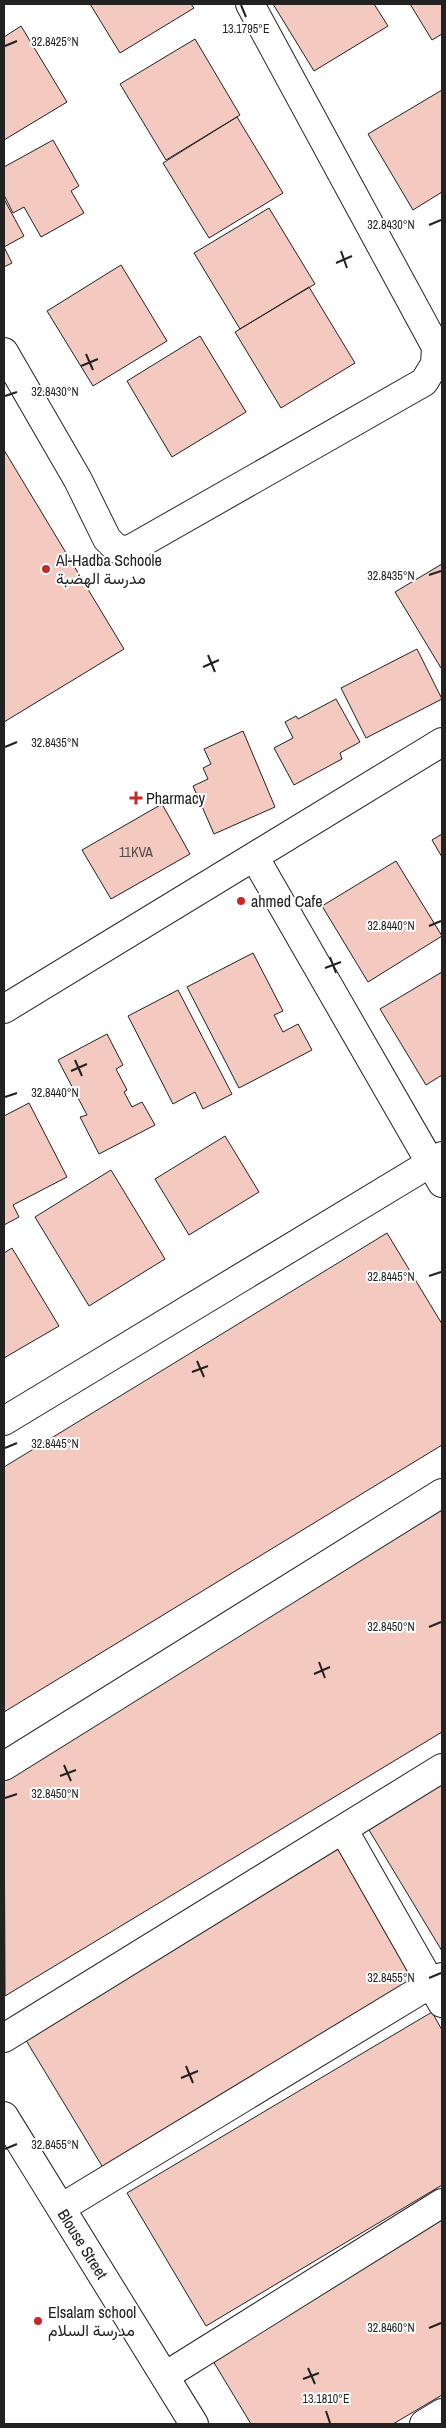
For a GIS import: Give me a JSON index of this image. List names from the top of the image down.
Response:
{
  "streets": {
    "street": ["Blouse Street"]
  },
  "places": {
    "other": ["Al-Hadba Schoole مدرسة الهضبة", "ahmed Cafe", "Elsalam school مدرسة السلام"],
    "health": ["Pharmacy"]
  },
  "house_numbers": ["11KVA"],
  "coordinates": [
    "13.1795°E",
    "32.8425°N",
    "32.8430°N",
    "32.8435°N",
    "32.8440°N",
    "32.8445°N",
    "32.8450°N",
    "32.8455°N",
    "32.8460°N",
    "13.1810°E"
  ]
}
